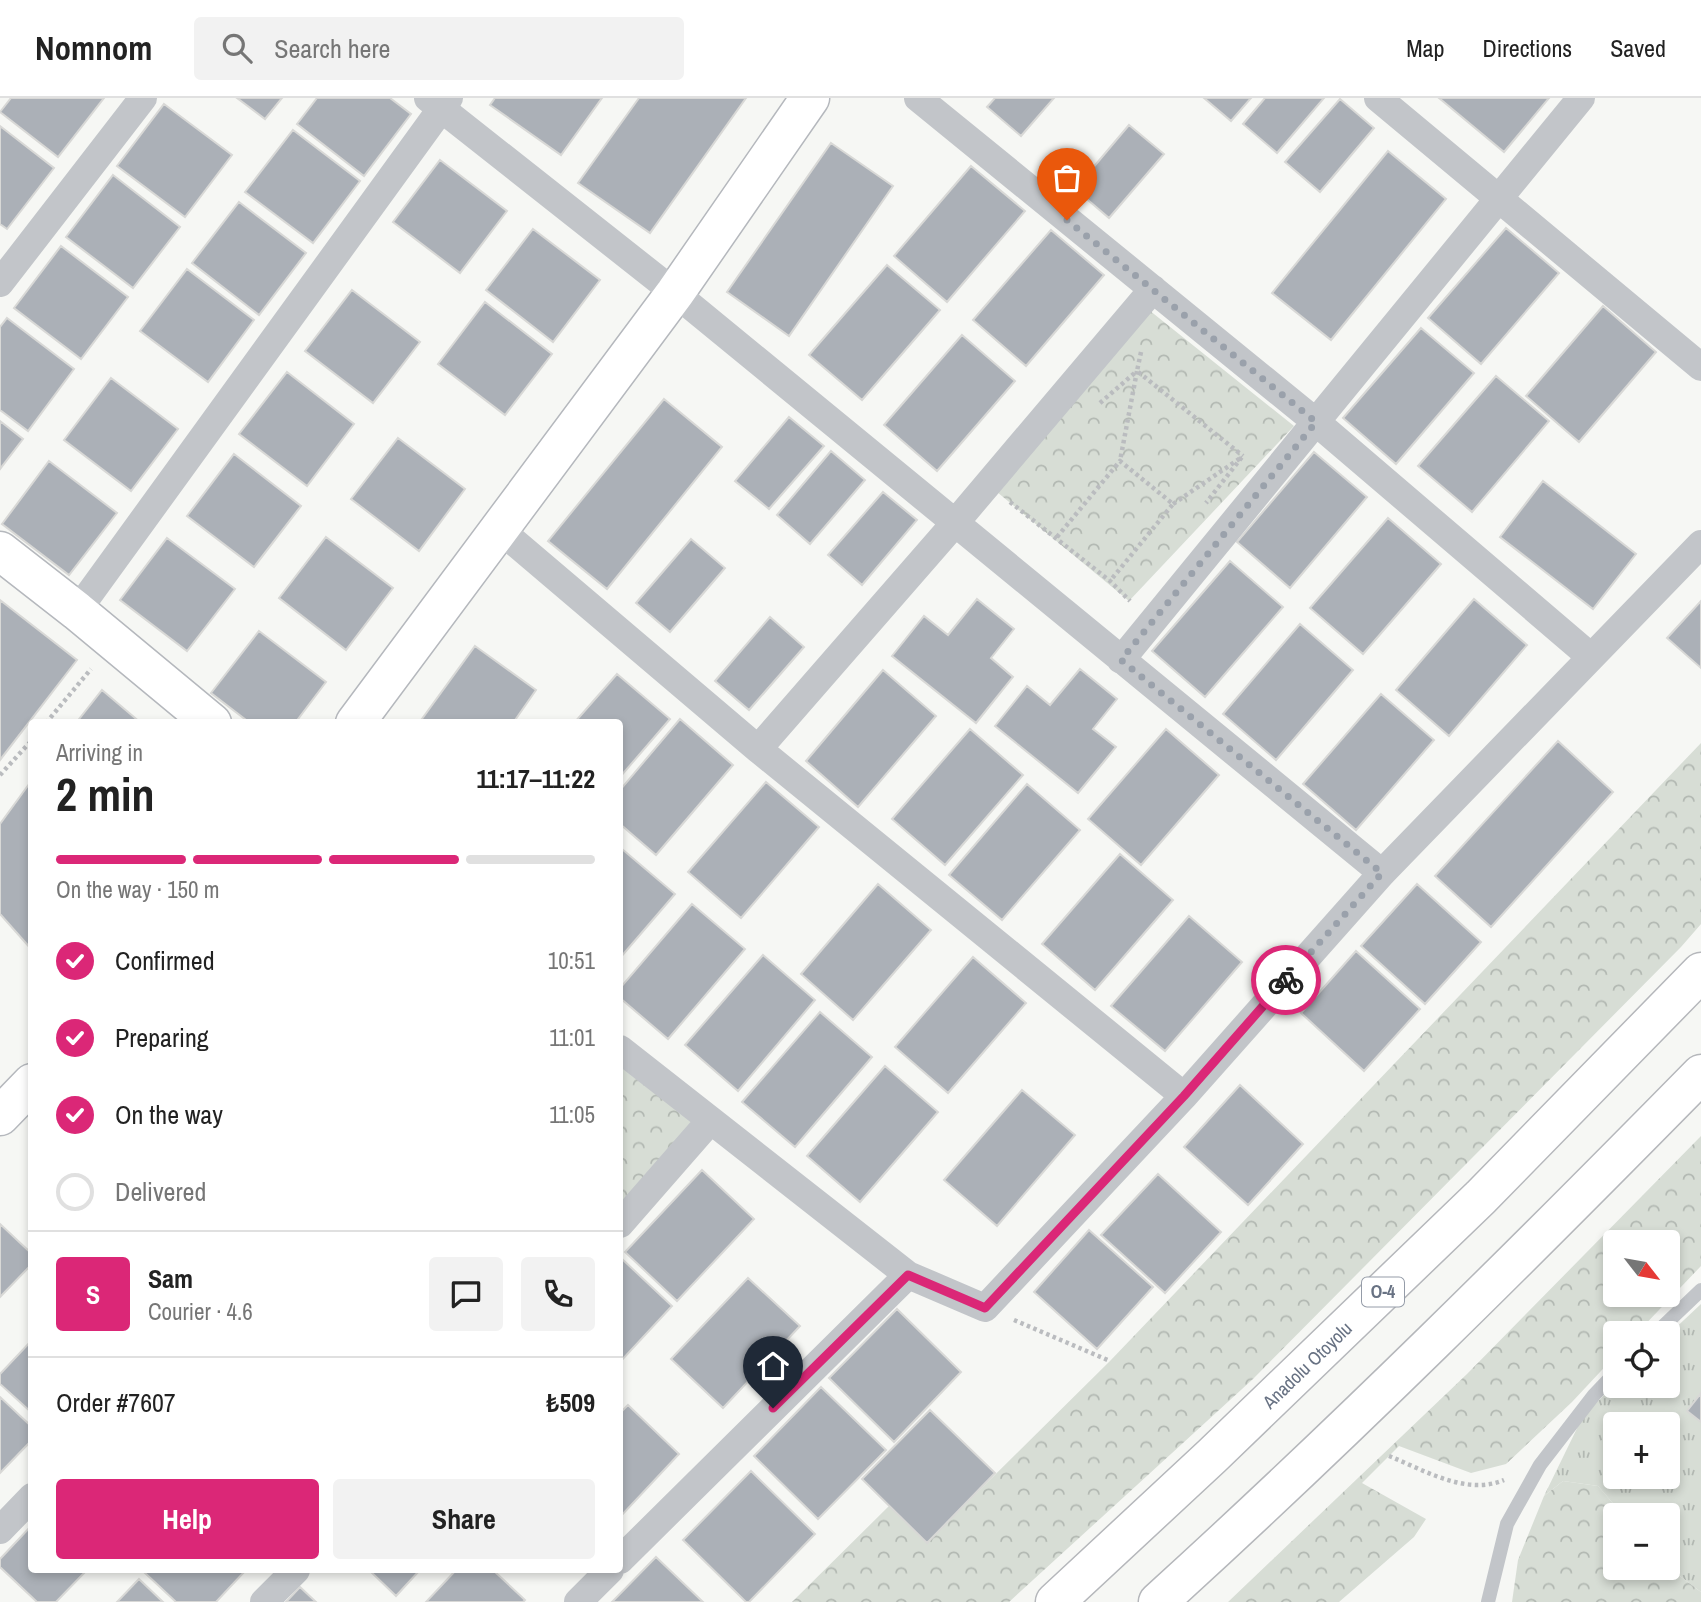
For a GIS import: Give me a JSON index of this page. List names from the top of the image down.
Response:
{
  "streets": {
    "main road": ["O-4", "Anadolu Otoyolu"]
  },
  "north": "bottom right",
  "page": {
    "header": "Nomnom",
    "search": "Search here",
    "nav": ["Map", "Directions", "Saved"],
    "heading": ["2 min", "Arriving in", "11:17–11:22"],
    "panel": [
      "Sam",
      "Courier · 4.6",
      "Order #7607",
      "₺509"
    ],
    "bar": "On the way · 150 m",
    "list": [
      ["Confirmed", "10:51"],
      ["Preparing", "11:01"],
      ["On the way", "11:05"],
      "Delivered"
    ],
    "map_buttons": ["+", "−"],
    "round": "S",
    "buttons": ["Help", "Share"]
  }
}
